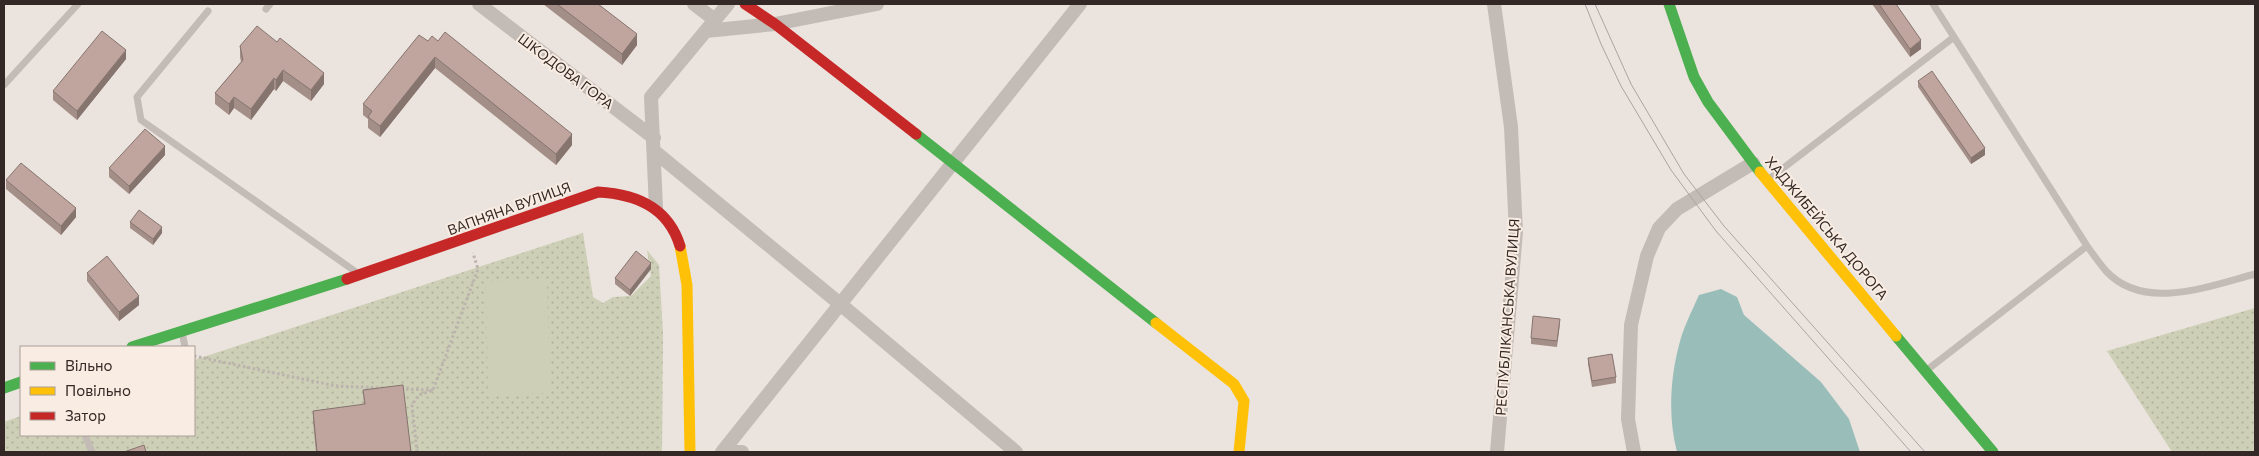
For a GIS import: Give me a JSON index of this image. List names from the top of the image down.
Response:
{
  "streets": {
    "street": [
      "ШКОДОВА ГОРА",
      "ВАПНЯНА ВУЛИЦЯ",
      "ХАДЖИБЕЙСЬКА ДОРОГА",
      "РЕСПУБЛІКАНСЬКА ВУЛИЦЯ"
    ]
  },
  "legend": ["Вільно", "Повільно", "Затор"]
}
